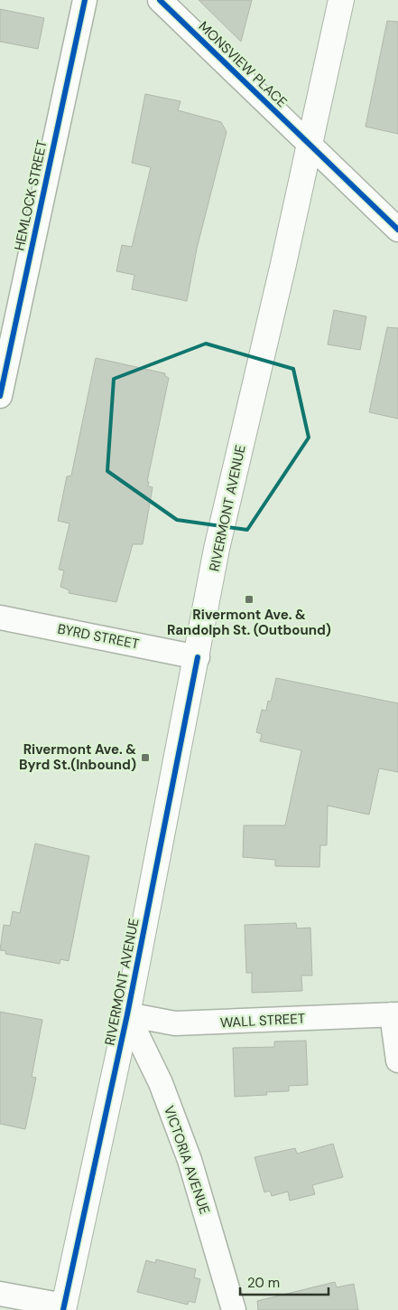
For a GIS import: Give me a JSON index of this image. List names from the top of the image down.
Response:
{
  "streets": {
    "main road": ["RIVERMONT AVENUE"],
    "street": [
      "MONSVIEW PLACE",
      "HEMLOCK STREET",
      "BYRD STREET",
      "WALL STREET",
      "VICTORIA AVENUE"
    ]
  },
  "crossings": [
    ["MONSVIEW PLACE", "RIVERMONT AVENUE"],
    ["RIVERMONT AVENUE", "BYRD STREET"],
    ["RIVERMONT AVENUE", "WALL STREET"],
    ["RIVERMONT AVENUE", "VICTORIA AVENUE"],
    ["WALL STREET", "VICTORIA AVENUE"]
  ],
  "places": {
    "transit": ["Rivermont Ave. & Randolph St. (Outbound)", "Rivermont Ave. & Byrd St.(Inbound)"]
  },
  "scale_bar": "20 m"
}
